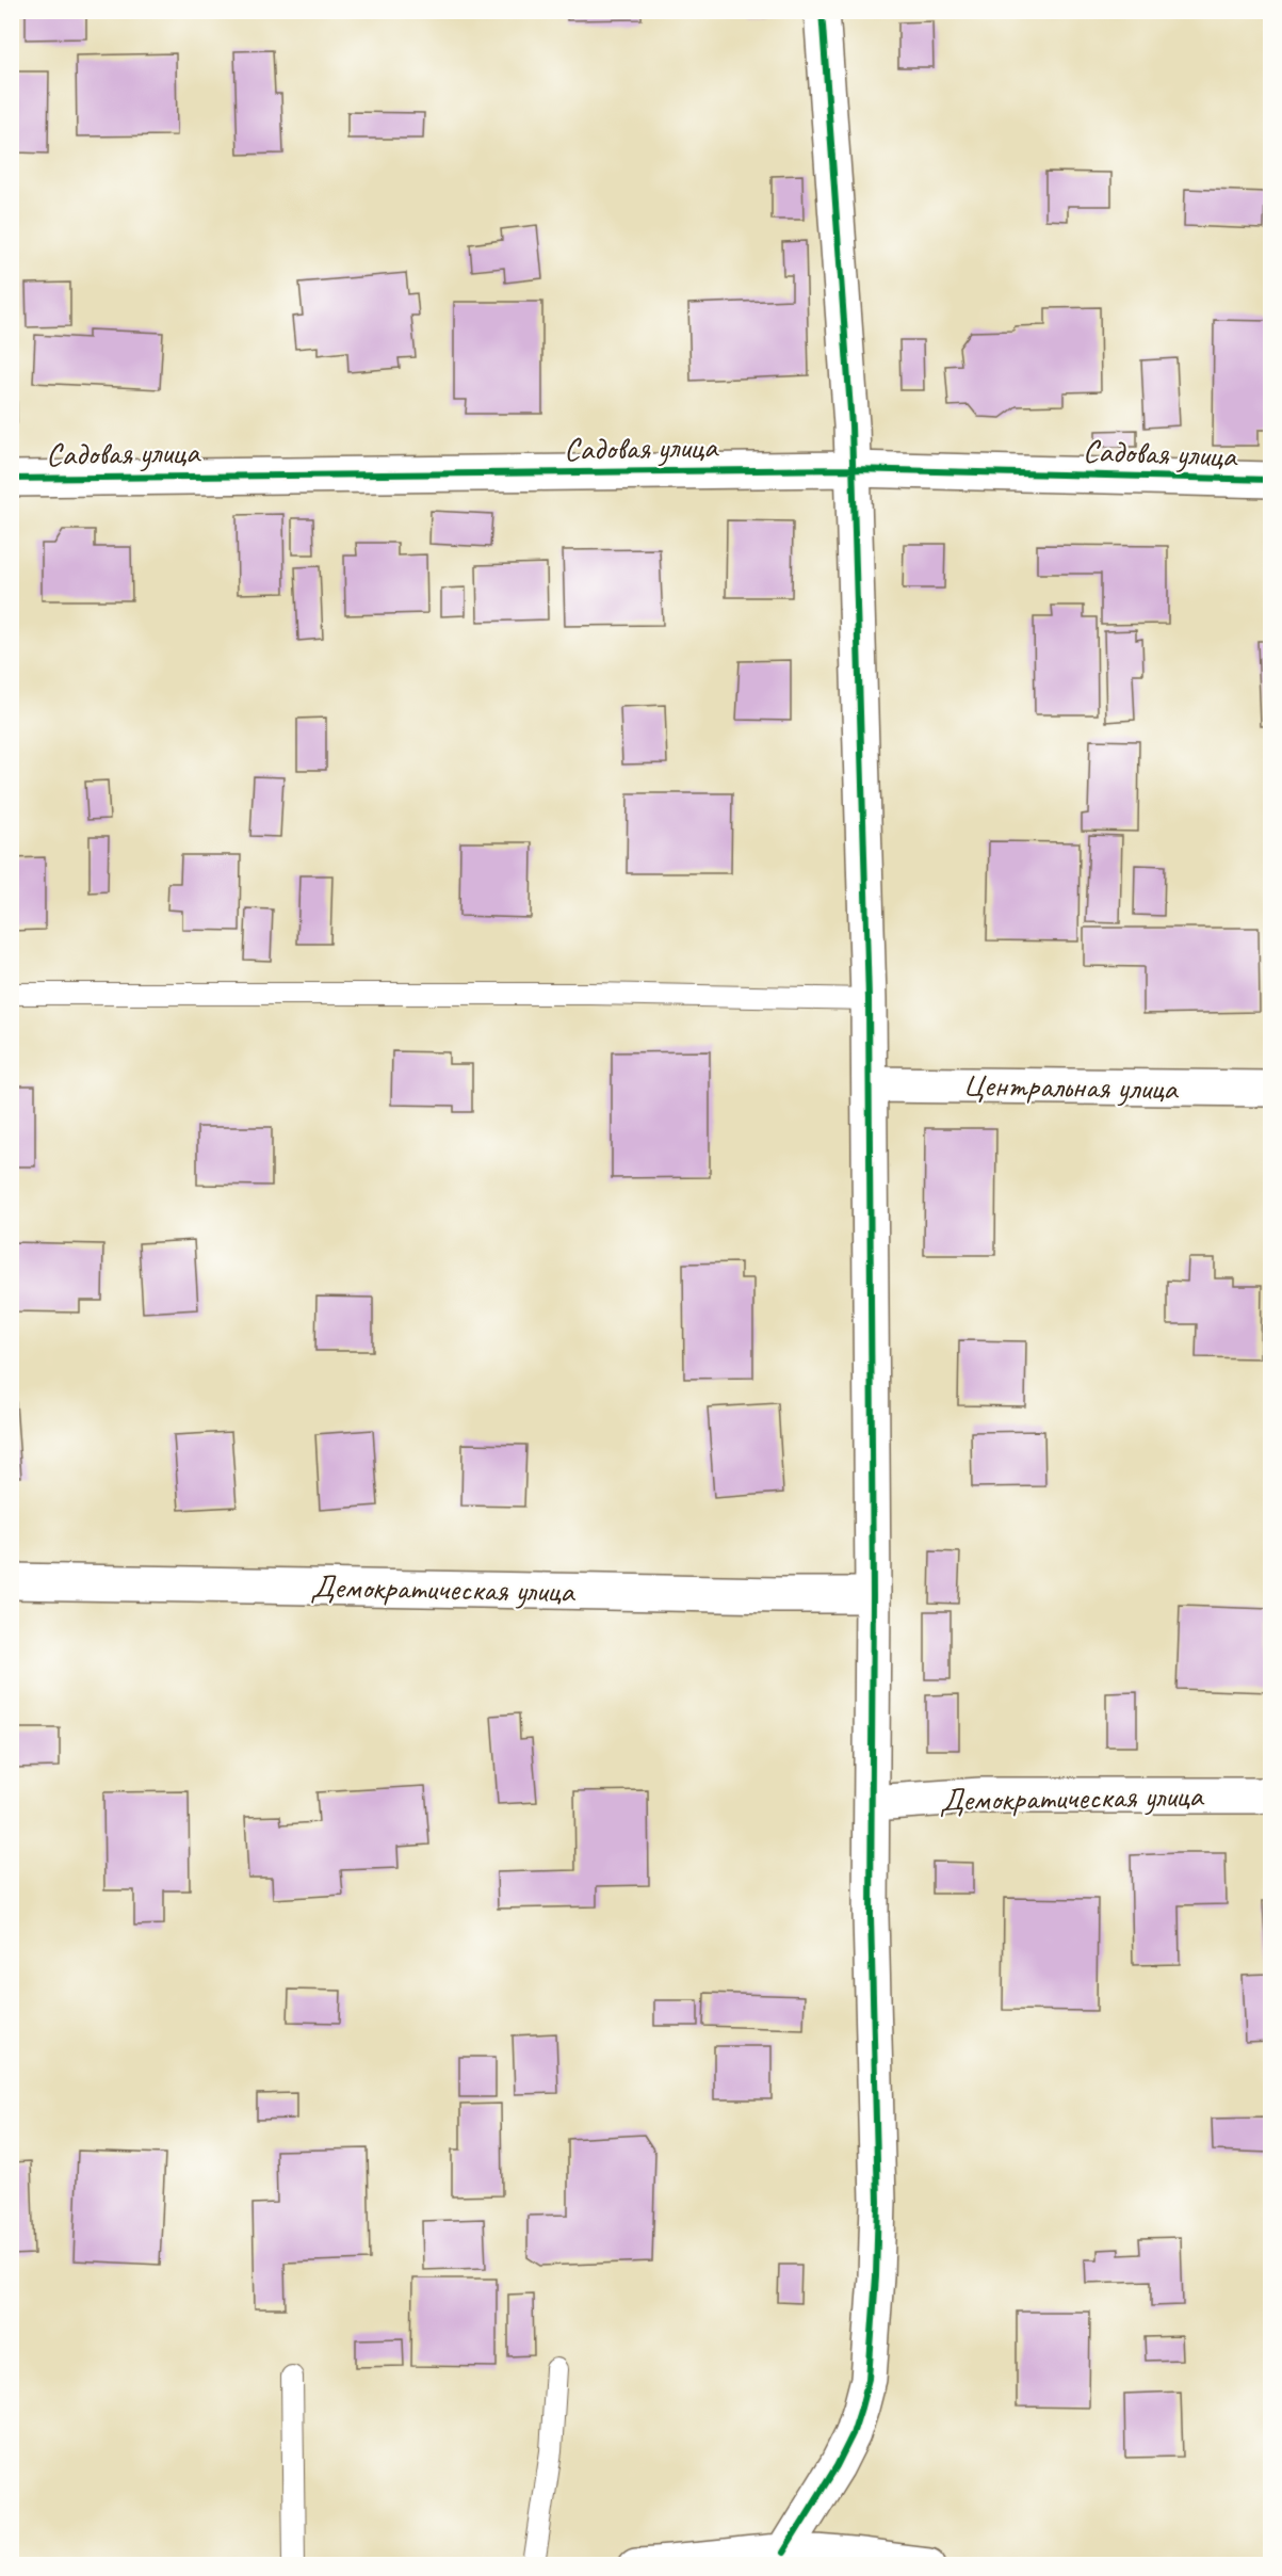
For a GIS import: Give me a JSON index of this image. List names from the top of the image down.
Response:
{
  "streets": {
    "street": ["Садовая улица", "Центральная улица", "Демократическая улица"]
  }
}
